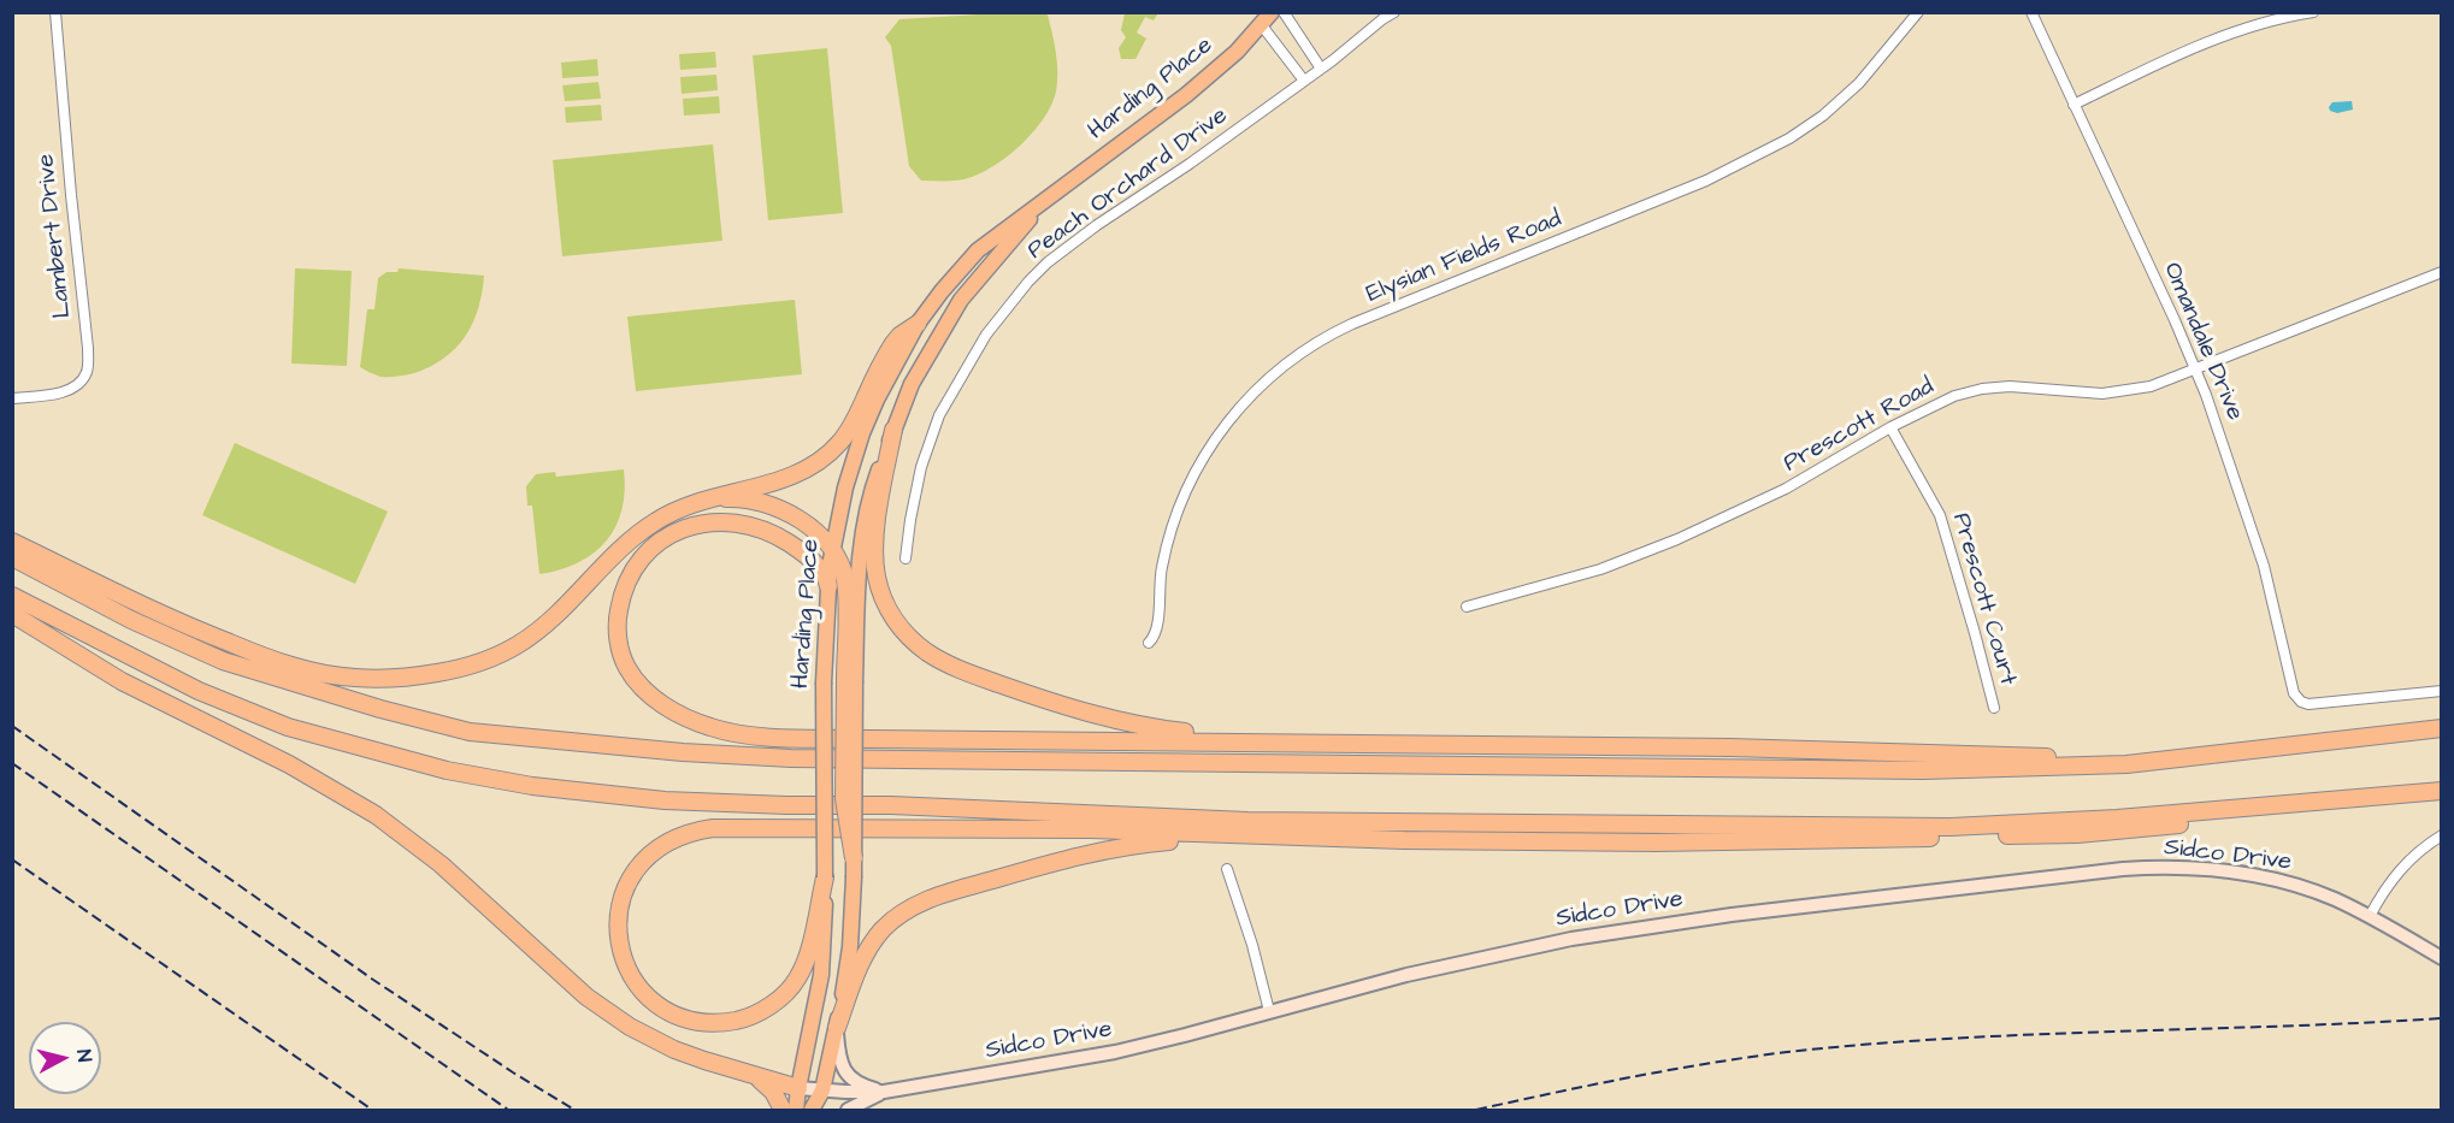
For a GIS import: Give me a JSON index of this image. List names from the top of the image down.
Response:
{
  "streets": {
    "main road": ["Harding Place", "Sidco Drive"],
    "street": [
      "Peach Orchard Drive",
      "Lambert Drive",
      "Elysian Fields Road",
      "Omandale Drive",
      "Prescott Road",
      "Prescott Court"
    ]
  },
  "crossings": [
    ["Harding Place", "Sidco Drive"],
    ["Omandale Drive", "Prescott Road"],
    ["Prescott Road", "Prescott Court"]
  ],
  "north": "right"
}
